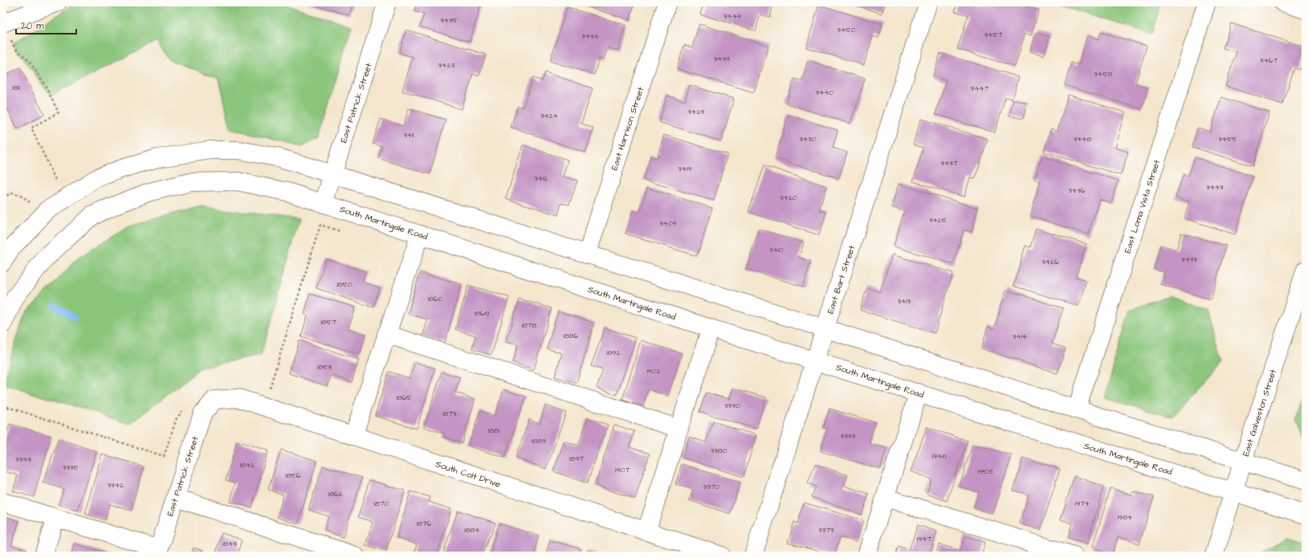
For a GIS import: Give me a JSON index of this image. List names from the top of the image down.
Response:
{
  "streets": {
    "street": [
      "East Patrick Street",
      "East Harrison Street",
      "East Loma Vista Street",
      "South Martingale Road",
      "East Bart Street",
      "East Galveston Street",
      "South Colt Drive"
    ]
  },
  "crossings": [
    ["East Patrick Street", "South Martingale Road"],
    ["East Patrick Street", "South Colt Drive"],
    ["South Martingale Road", "East Bart Street"],
    ["South Martingale Road", "East Galveston Street"]
  ],
  "house_numbers": [
    "3449",
    "3435",
    "3450",
    "3457",
    "3434",
    "3439",
    "3467",
    "3423",
    "3458",
    "1811",
    "3447",
    "3440",
    "3429",
    "3424",
    "3411",
    "3430",
    "3448",
    "3455",
    "3437",
    "3419",
    "3412",
    "3443",
    "3436",
    "3420",
    "3425",
    "3409",
    "3410",
    "3433",
    "3426",
    "1850",
    "1860",
    "3413",
    "1868",
    "1857",
    "1878",
    "1886",
    "3414",
    "1892",
    "1853",
    "1902",
    "1865",
    "3390",
    "1873",
    "1881",
    "3393",
    "1889",
    "3380",
    "1948",
    "1897",
    "3343",
    "1842",
    "3335",
    "1907",
    "1958",
    "1856",
    "3342",
    "3370",
    "1862",
    "1870",
    "1974",
    "1984",
    "1876",
    "1884",
    "3373",
    "1947",
    "1843"
  ],
  "scale_bar": "20 m"
}
